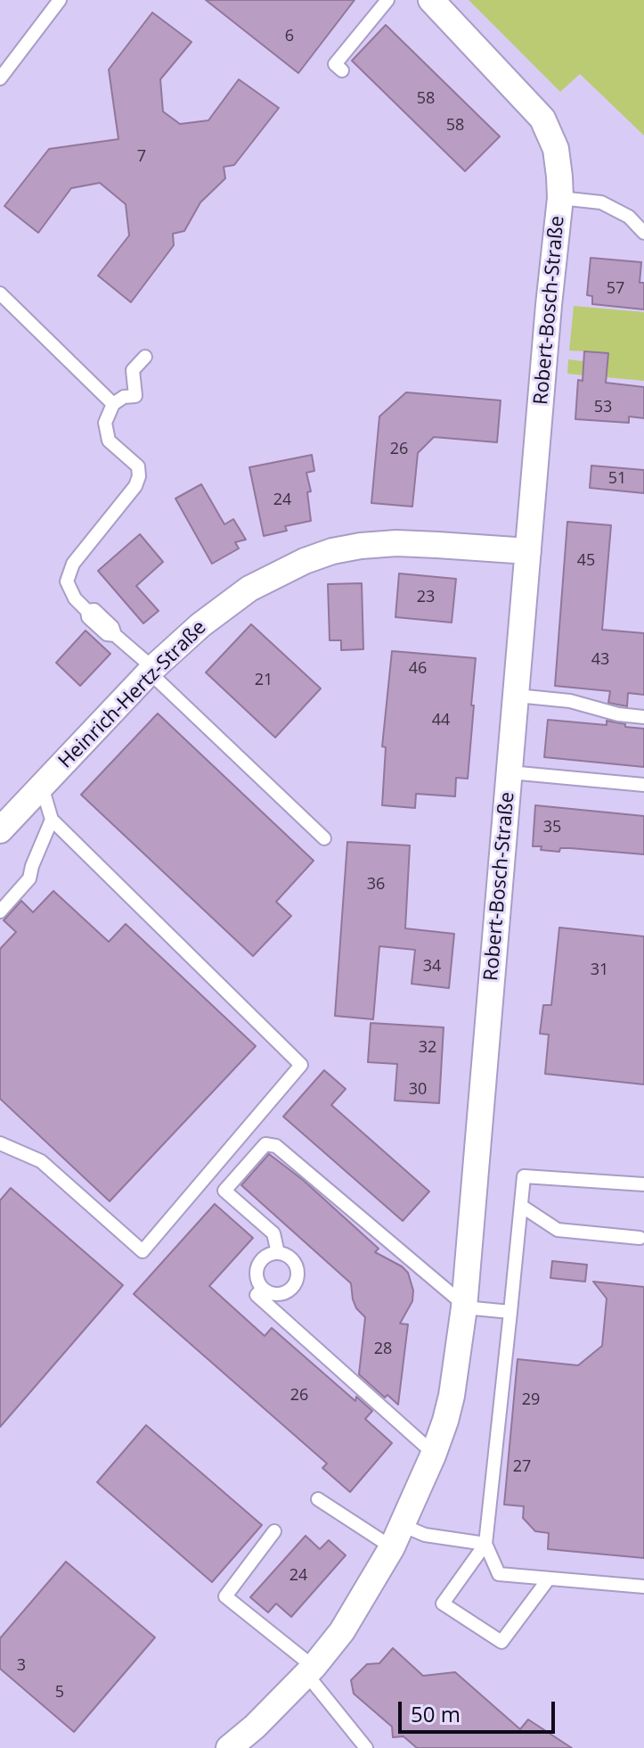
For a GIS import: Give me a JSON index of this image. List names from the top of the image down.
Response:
{
  "streets": {
    "street": ["Robert-Bosch-Straße", "Heinrich-Hertz-Straße"]
  },
  "crossings": [
    ["Robert-Bosch-Straße", "Heinrich-Hertz-Straße"]
  ],
  "house_numbers": [
    "6",
    "58",
    "58",
    "7",
    "57",
    "53",
    "26",
    "51",
    "24",
    "45",
    "23",
    "43",
    "46",
    "21",
    "44",
    "35",
    "36",
    "34",
    "31",
    "32",
    "30",
    "28",
    "26",
    "29",
    "27",
    "24",
    "3",
    "5"
  ],
  "scale_bar": "50 m"
}
